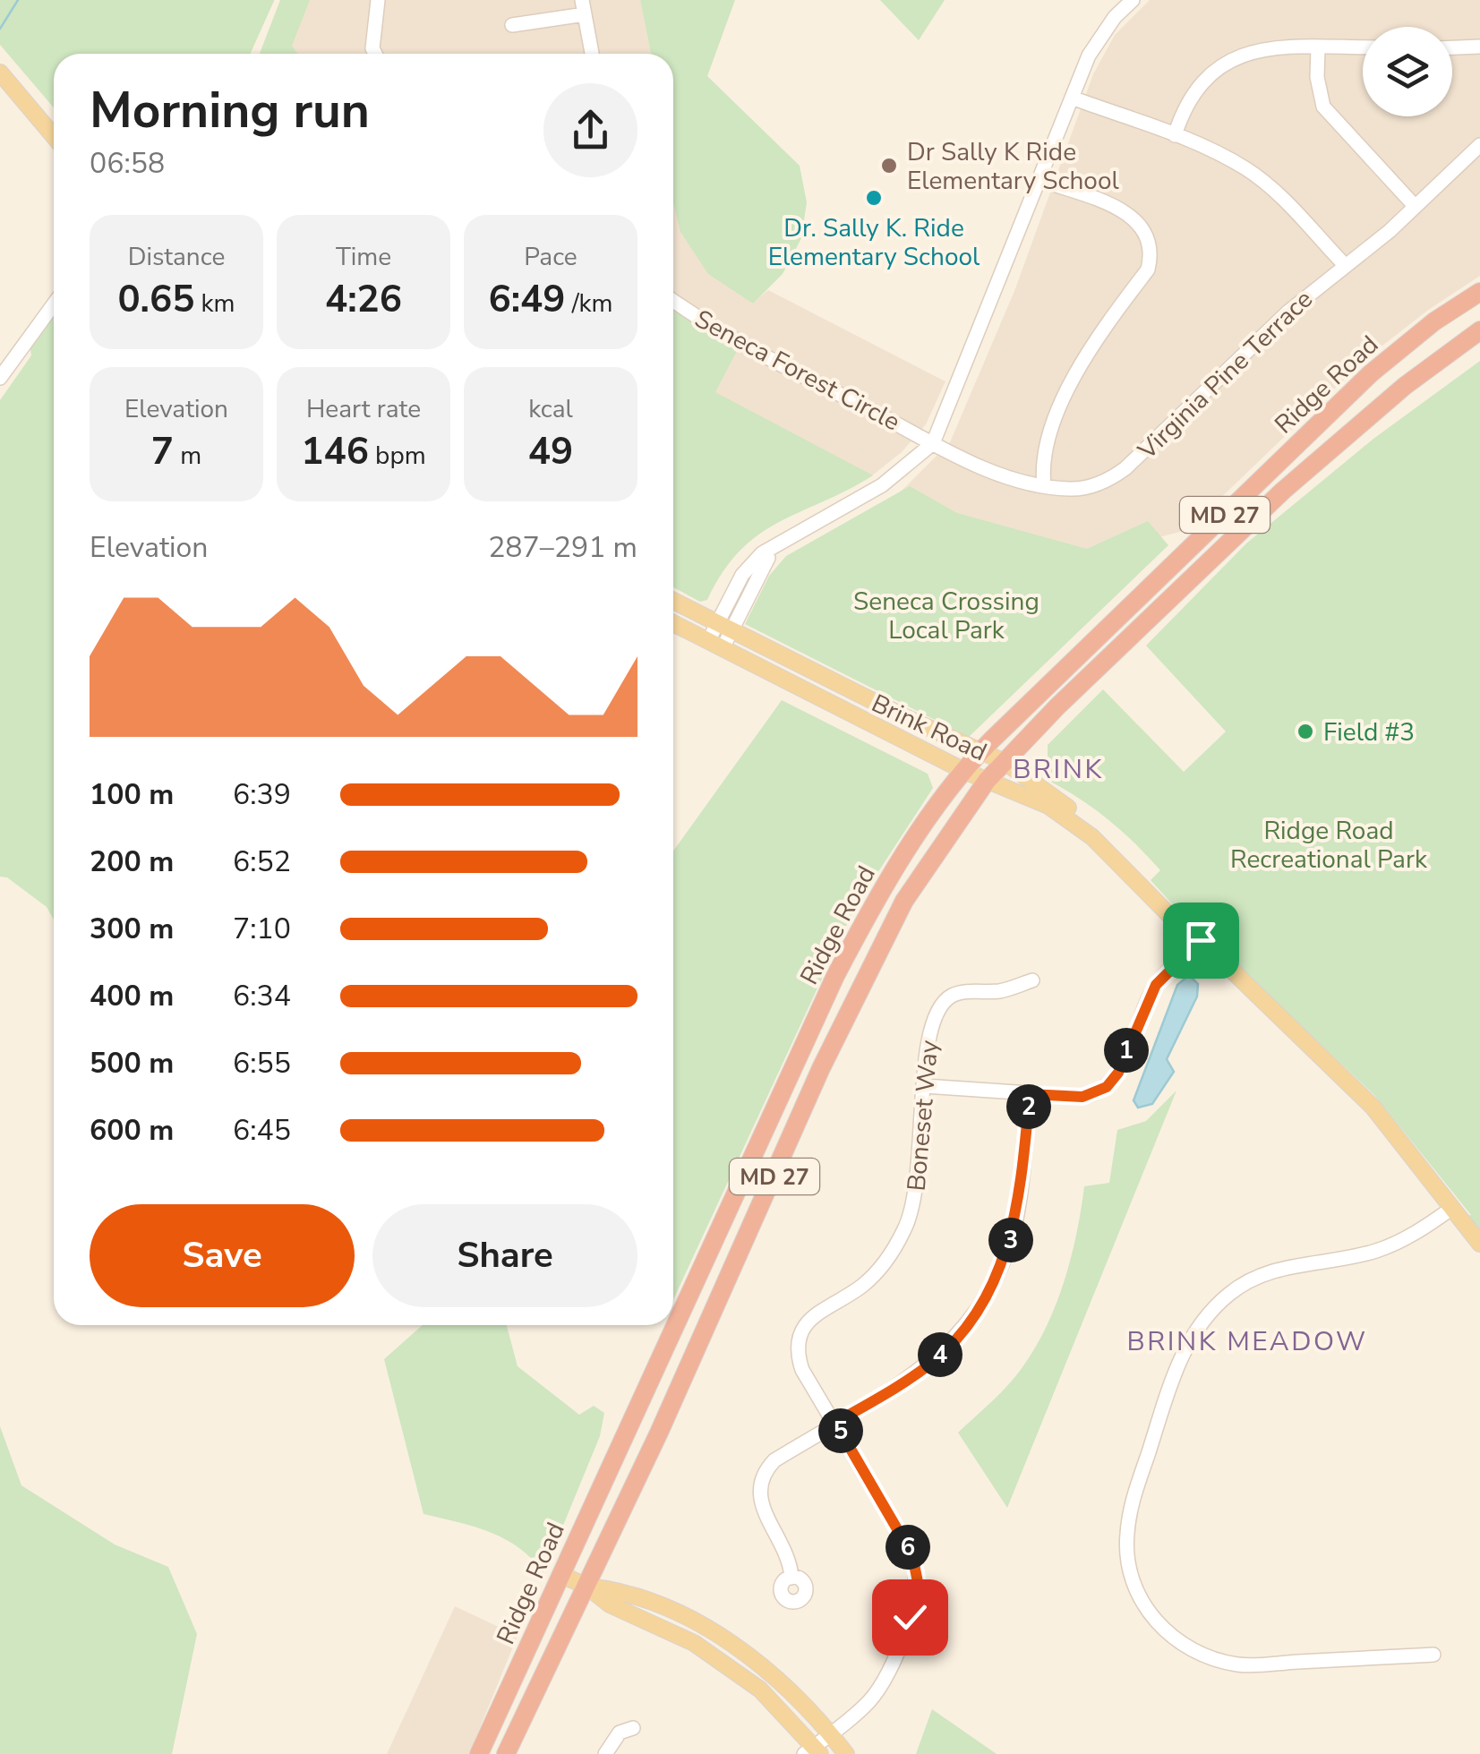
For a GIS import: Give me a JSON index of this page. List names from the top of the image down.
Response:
{
  "streets": {
    "highway": ["Ridge Road", "MD 27"],
    "main road": ["Brink Road"],
    "street": ["Seneca Forest Circle", "Virginia Pine Terrace", "Boneset Way"]
  },
  "crossings": [
    ["Seneca Forest Circle", "Virginia Pine Terrace"],
    ["Ridge Road", "Brink Road"]
  ],
  "districts": ["BRINK", "BRINK MEADOW"],
  "parks": ["Seneca Crossing Local Park", "Ridge Road Recreational Park"],
  "places": ["Dr Sally K Ride Elementary School", "Dr. Sally K. Ride Elementary School", "Field #3"],
  "page": {
    "heading": ["Morning run", "06:58"],
    "stats": [
      ["Distance", "0.65 km"],
      ["Time", "4:26"],
      ["Pace", "6:49 /km"],
      ["Elevation", "7 m"],
      ["Heart rate", "146 bpm"],
      ["kcal", "49"]
    ],
    "chart": ["Elevation", "287–291 m"],
    "list": [
      {
        "name": "100 m",
        "note": "6:39"
      },
      {
        "name": "200 m",
        "note": "6:52"
      },
      {
        "name": "300 m",
        "note": "7:10"
      },
      {
        "name": "400 m",
        "note": "6:34"
      },
      {
        "name": "500 m",
        "note": "6:55"
      },
      {
        "name": "600 m",
        "note": "6:45"
      }
    ],
    "pins": [
      "1",
      "2",
      "3",
      "4",
      "5",
      "6"
    ],
    "buttons": ["Save", "Share"]
  }
}
